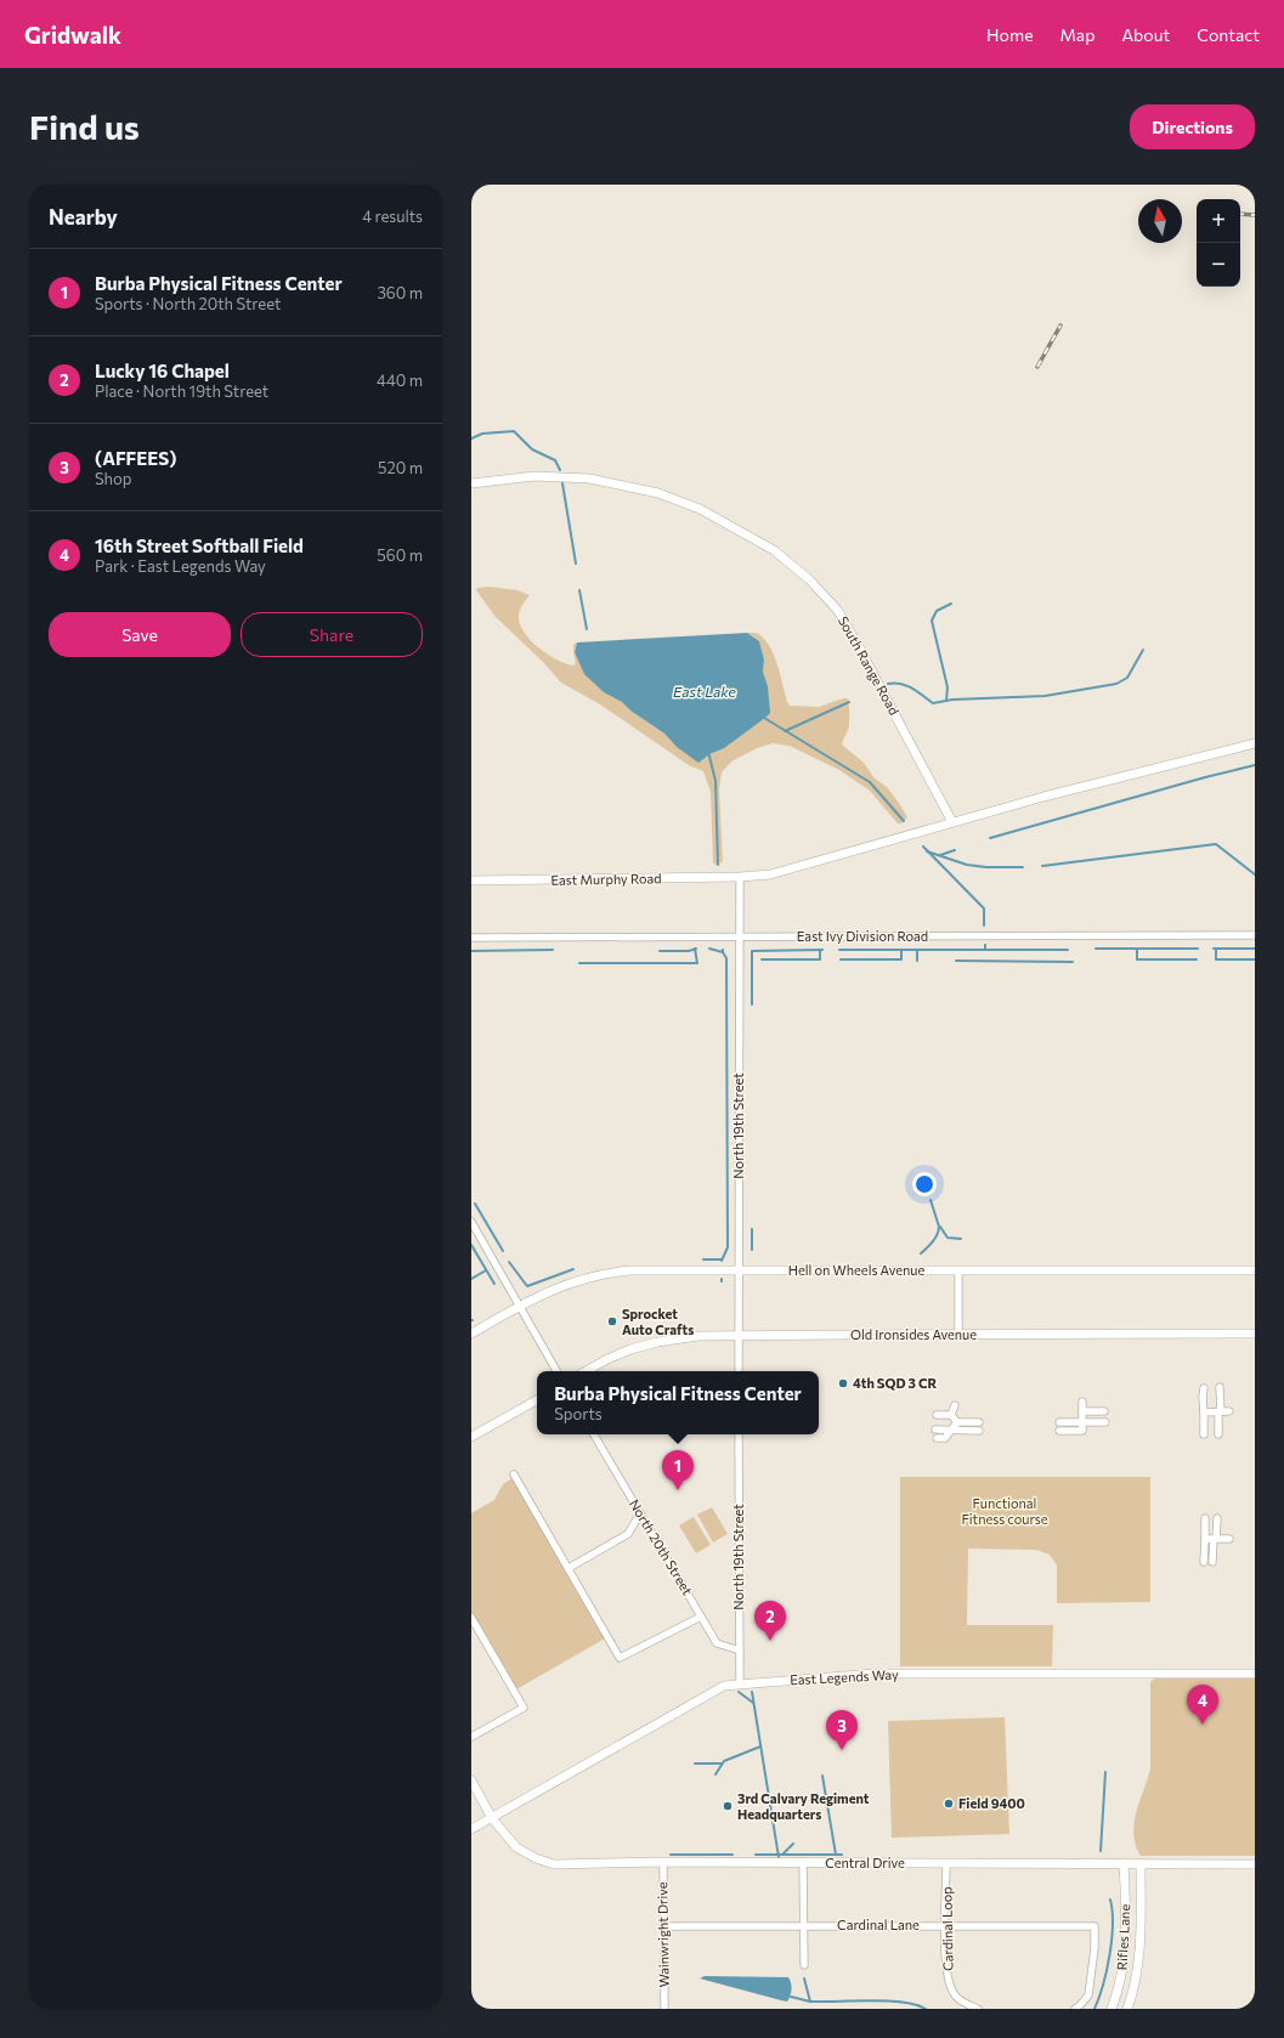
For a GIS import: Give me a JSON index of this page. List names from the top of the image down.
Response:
{
  "streets": {
    "street": [
      "South Range Road",
      "East Murphy Road",
      "East Ivy Division Road",
      "North 19th Street",
      "Hell on Wheels Avenue",
      "Old Ironsides Avenue",
      "North 20th Street",
      "East Legends Way",
      "Central Drive",
      "Cardinal Lane",
      "Cardinal Loop",
      "Wainwright Drive",
      "Rifles Lane"
    ]
  },
  "crossings": [
    ["South Range Road", "East Murphy Road"],
    ["East Murphy Road", "North 19th Street"],
    ["East Ivy Division Road", "North 19th Street"],
    ["North 19th Street", "Hell on Wheels Avenue"],
    ["North 19th Street", "Old Ironsides Avenue"],
    ["North 19th Street", "North 20th Street"],
    ["North 19th Street", "East Legends Way"],
    ["East Legends Way", "Central Drive"],
    ["Central Drive", "Cardinal Loop"],
    ["Central Drive", "Wainwright Drive"],
    ["Central Drive", "Rifles Lane"],
    ["Cardinal Lane", "Cardinal Loop"],
    ["Cardinal Lane", "Wainwright Drive"]
  ],
  "water": ["East Lake"],
  "parks": ["Functional Fitness course"],
  "places": [
    "Sprocket Auto Crafts",
    "4th SQD 3 CR",
    "Field 9400",
    "3rd Calvary Regiment Headquarters"
  ],
  "north": "top",
  "page": {
    "header": "Gridwalk",
    "nav": [
      "Home",
      "Map",
      "About",
      "Contact"
    ],
    "buttons": [
      "Directions",
      ["Save", "Share"]
    ],
    "title": "Find us",
    "heading": ["Nearby", "4 results"],
    "map_buttons": ["+", "−"],
    "list": [
      {
        "mark": "1",
        "name": "Burba Physical Fitness Center",
        "note": "Sports · North 20th Street",
        "value": "360 m"
      },
      {
        "mark": "2",
        "name": "Lucky 16 Chapel",
        "note": "Place · North 19th Street",
        "value": "440 m"
      },
      {
        "mark": "3",
        "name": "(AFFEES)",
        "note": "Shop",
        "value": "520 m"
      },
      {
        "mark": "4",
        "name": "16th Street Softball Field",
        "note": "Park · East Legends Way",
        "value": "560 m"
      }
    ],
    "popup": ["Burba Physical Fitness Center", "Sports"],
    "pins": [
      "1",
      "2",
      "4",
      "3"
    ]
  }
}
